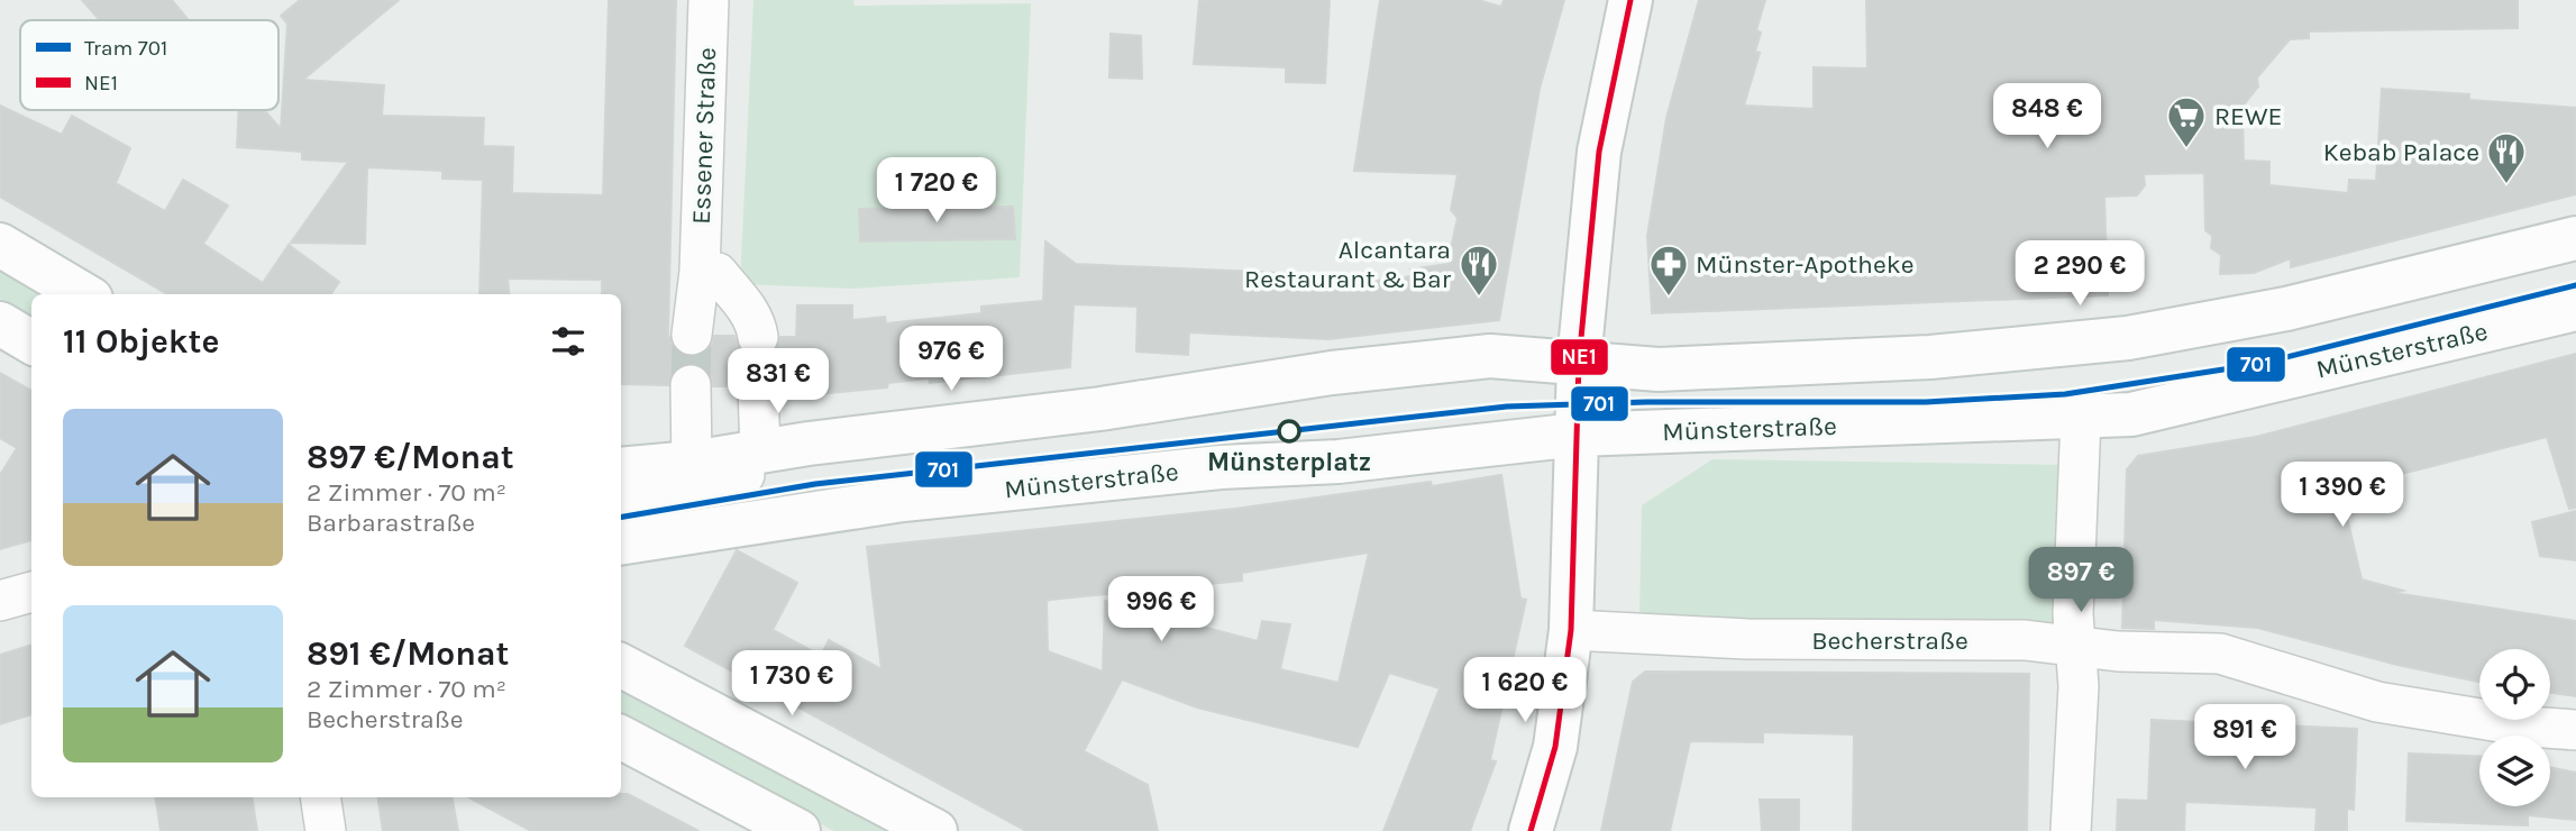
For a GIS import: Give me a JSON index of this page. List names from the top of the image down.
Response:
{
  "streets": {
    "main road": ["Münsterstraße"],
    "street": ["Essener Straße", "Becherstraße"]
  },
  "places": {
    "supermarket": ["REWE"],
    "restaurant": ["Kebab Palace", "Alcantara Restaurant & Bar"],
    "pharmacy": ["Münster-Apotheke"],
    "other": ["Münsterplatz"]
  },
  "lines": ["transit line NE1", "tram line 701"],
  "legend": ["Tram 701", "NE1"],
  "page": {
    "price": [
      "848 €",
      "1 720 €",
      "2 290 €",
      "976 €",
      "831 €",
      "1 390 €",
      "897 €",
      "996 €",
      "1 730 €",
      "1 620 €",
      "891 €"
    ],
    "heading": "11 Objekte",
    "list": [
      {
        "name": "897 €/Monat",
        "note": "2 Zimmer · 70 m² · Barbarastraße"
      },
      {
        "name": "891 €/Monat",
        "note": "2 Zimmer · 70 m² · Becherstraße"
      }
    ]
  }
}
